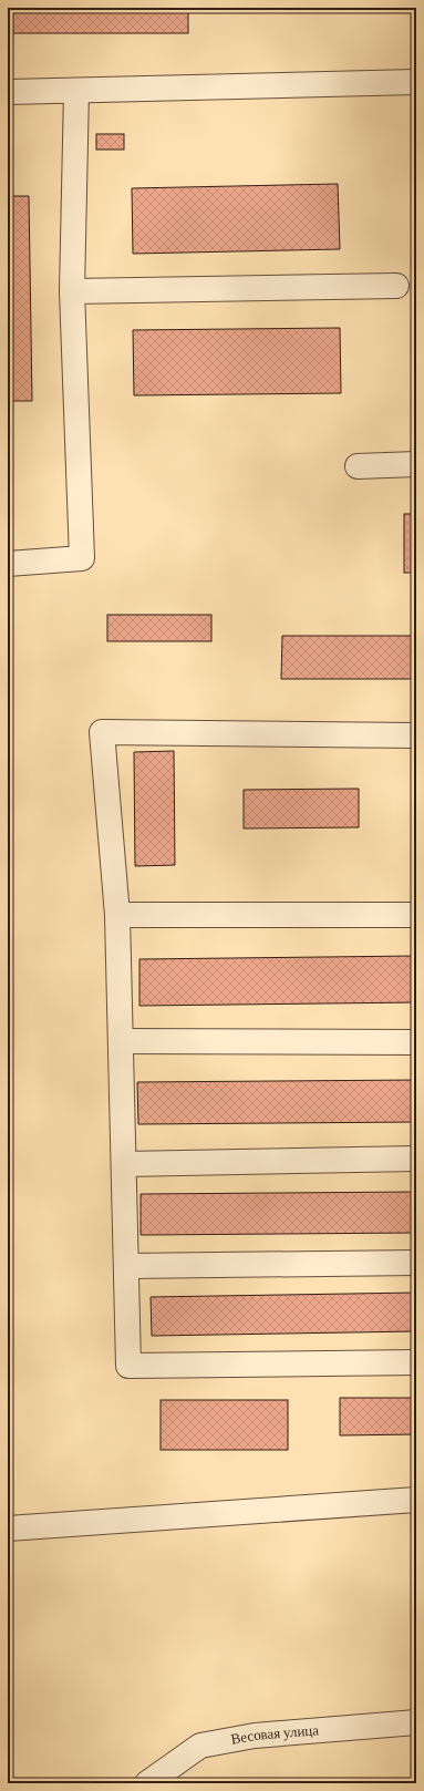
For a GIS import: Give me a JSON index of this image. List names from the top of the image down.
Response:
{
  "streets": {
    "street": ["Весовая улица"]
  }
}
